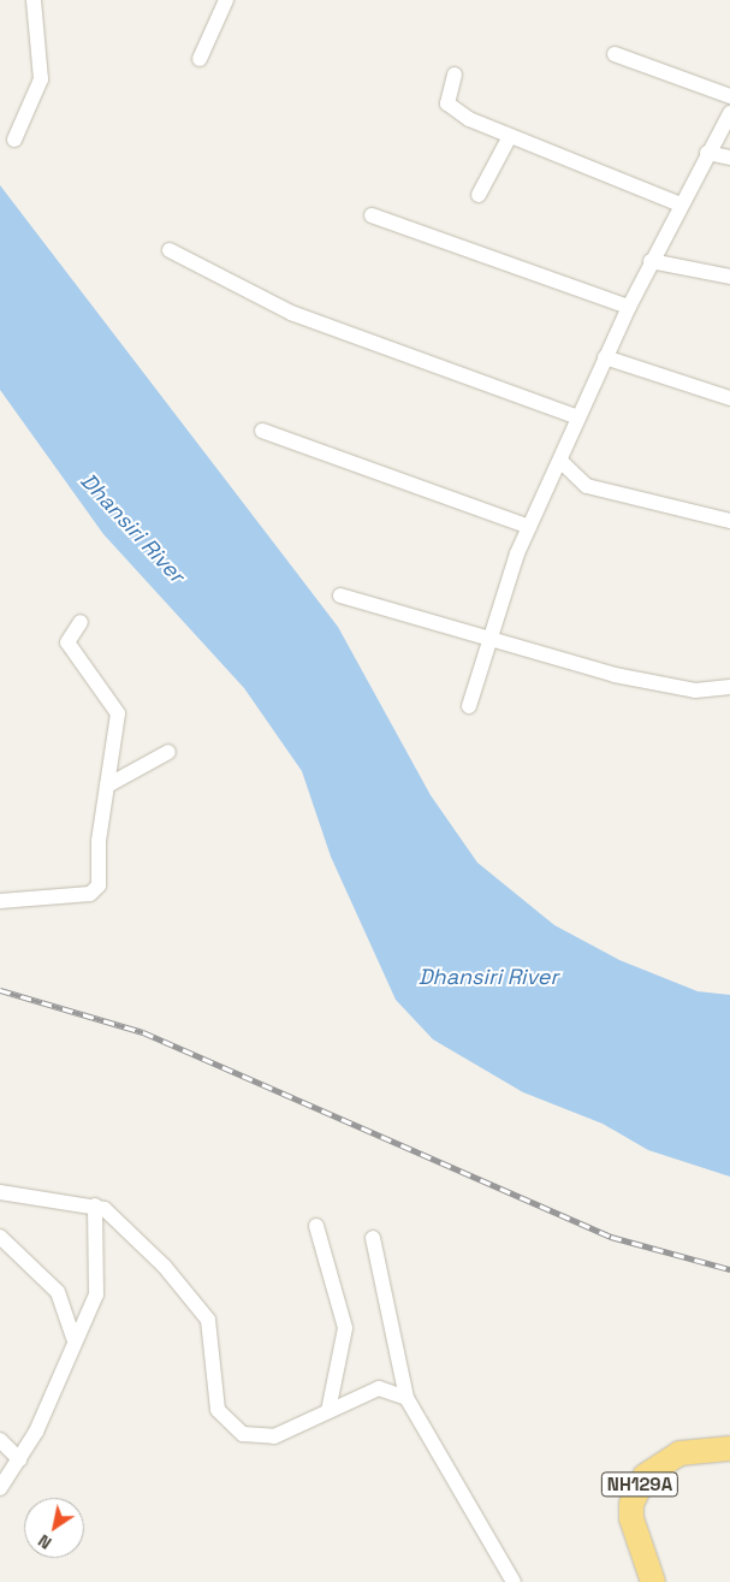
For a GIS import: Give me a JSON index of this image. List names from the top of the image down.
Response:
{
  "streets": {
    "highway": ["NH129A"]
  },
  "water": ["Dhansiri River"],
  "north": "bottom left"
}
